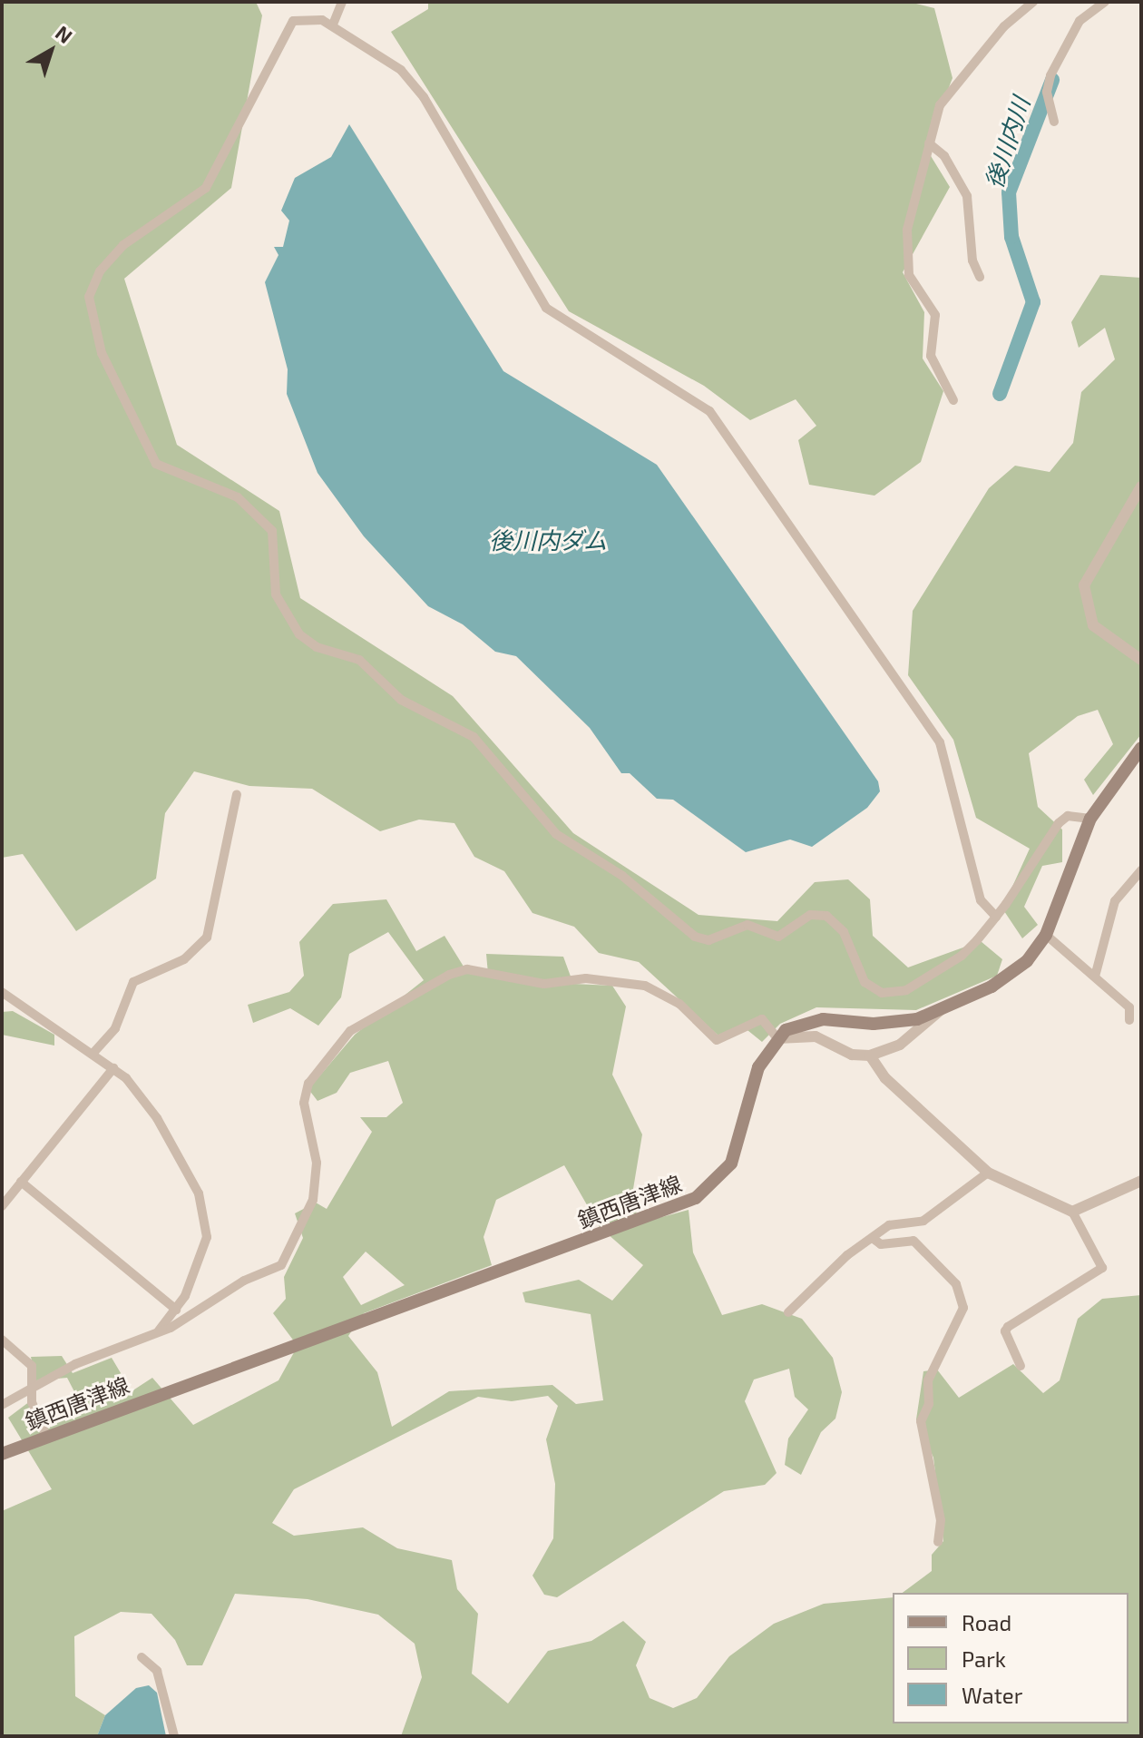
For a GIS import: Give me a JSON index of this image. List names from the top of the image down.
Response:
{
  "streets": {
    "main road": ["鎮西唐津線"]
  },
  "water": ["後川内川", "後川内ダム"],
  "legend": ["Road", "Park", "Water"],
  "north": "top right"
}
